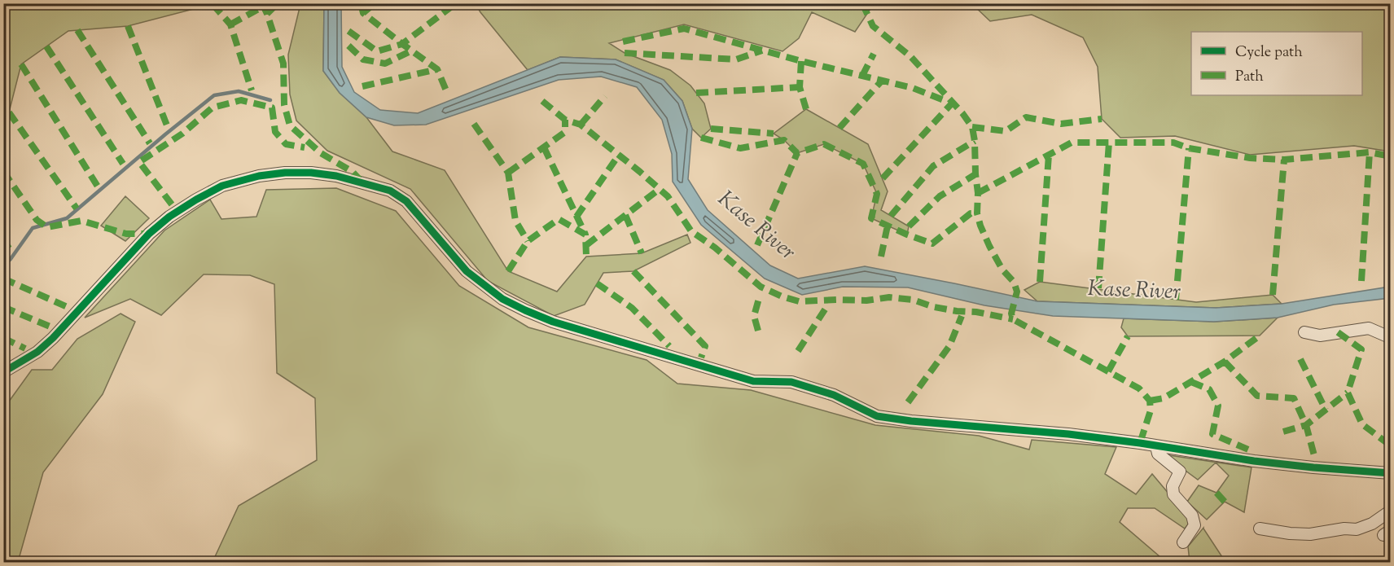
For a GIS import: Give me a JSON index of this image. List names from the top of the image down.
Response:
{
  "water": ["Kase River"],
  "legend": ["Cycle path", "Path"]
}
